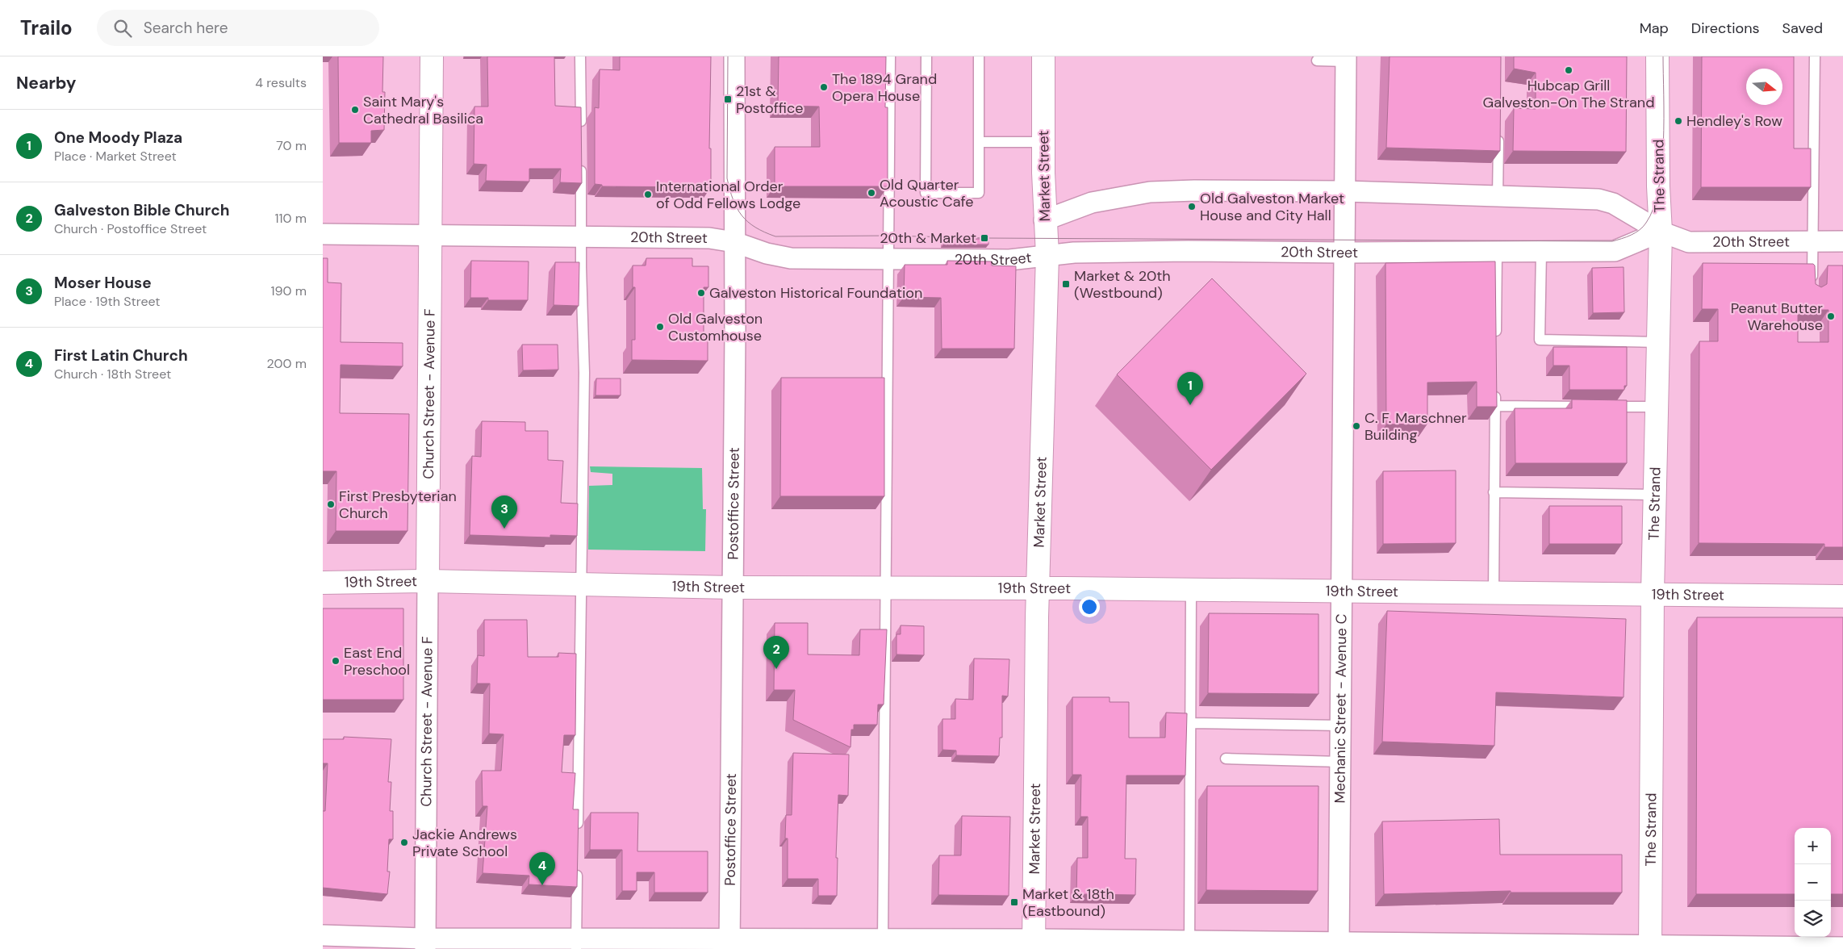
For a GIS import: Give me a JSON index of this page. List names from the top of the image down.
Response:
{
  "streets": {
    "street": [
      "Market Street",
      "The Strand",
      "20th Street",
      "Church Street - Avenue F",
      "Postoffice Street",
      "19th Street",
      "Mechanic Street - Avenue C"
    ]
  },
  "crossings": [
    ["Market Street", "20th Street"],
    ["Market Street", "19th Street"],
    ["The Strand", "20th Street"],
    ["The Strand", "19th Street"],
    ["20th Street", "Church Street - Avenue F"],
    ["20th Street", "Postoffice Street"],
    ["20th Street", "Mechanic Street - Avenue C"],
    ["Church Street - Avenue F", "19th Street"],
    ["Postoffice Street", "19th Street"],
    ["19th Street", "Mechanic Street - Avenue C"]
  ],
  "places": {
    "other": [
      "Hubcap Grill Galveston-On The Strand",
      "The 1894 Grand Opera House",
      "Saint Mary's Cathedral Basilica",
      "Hendley's Row",
      "Old Quarter Acoustic Cafe",
      "International Order of Odd Fellows Lodge",
      "Old Galveston Market House and City Hall",
      "Galveston Historical Foundation",
      "Peanut Butter Warehouse",
      "Old Galveston Customhouse",
      "C. F. Marschner Building",
      "First Presbyterian Church",
      "East End Preschool",
      "Jackie Andrews Private School"
    ],
    "transit": [
      "21st & Postoffice",
      "20th & Market",
      "Market & 20th (Westbound)",
      "Market & 18th (Eastbound)"
    ]
  },
  "north": "right",
  "page": {
    "header": "Trailo",
    "search": "Search here",
    "nav": ["Map", "Directions", "Saved"],
    "heading": ["Nearby", "4 results"],
    "list": [
      {
        "mark": "1",
        "name": "One Moody Plaza",
        "note": "Place · Market Street",
        "value": "70 m"
      },
      {
        "mark": "2",
        "name": "Galveston Bible Church",
        "note": "Church · Postoffice Street",
        "value": "110 m"
      },
      {
        "mark": "3",
        "name": "Moser House",
        "note": "Place · 19th Street",
        "value": "190 m"
      },
      {
        "mark": "4",
        "name": "First Latin Church",
        "note": "Church · 18th Street",
        "value": "200 m"
      }
    ],
    "pins": [
      "1",
      "3",
      "2",
      "4"
    ],
    "map_buttons": ["+", "−"]
  }
}
